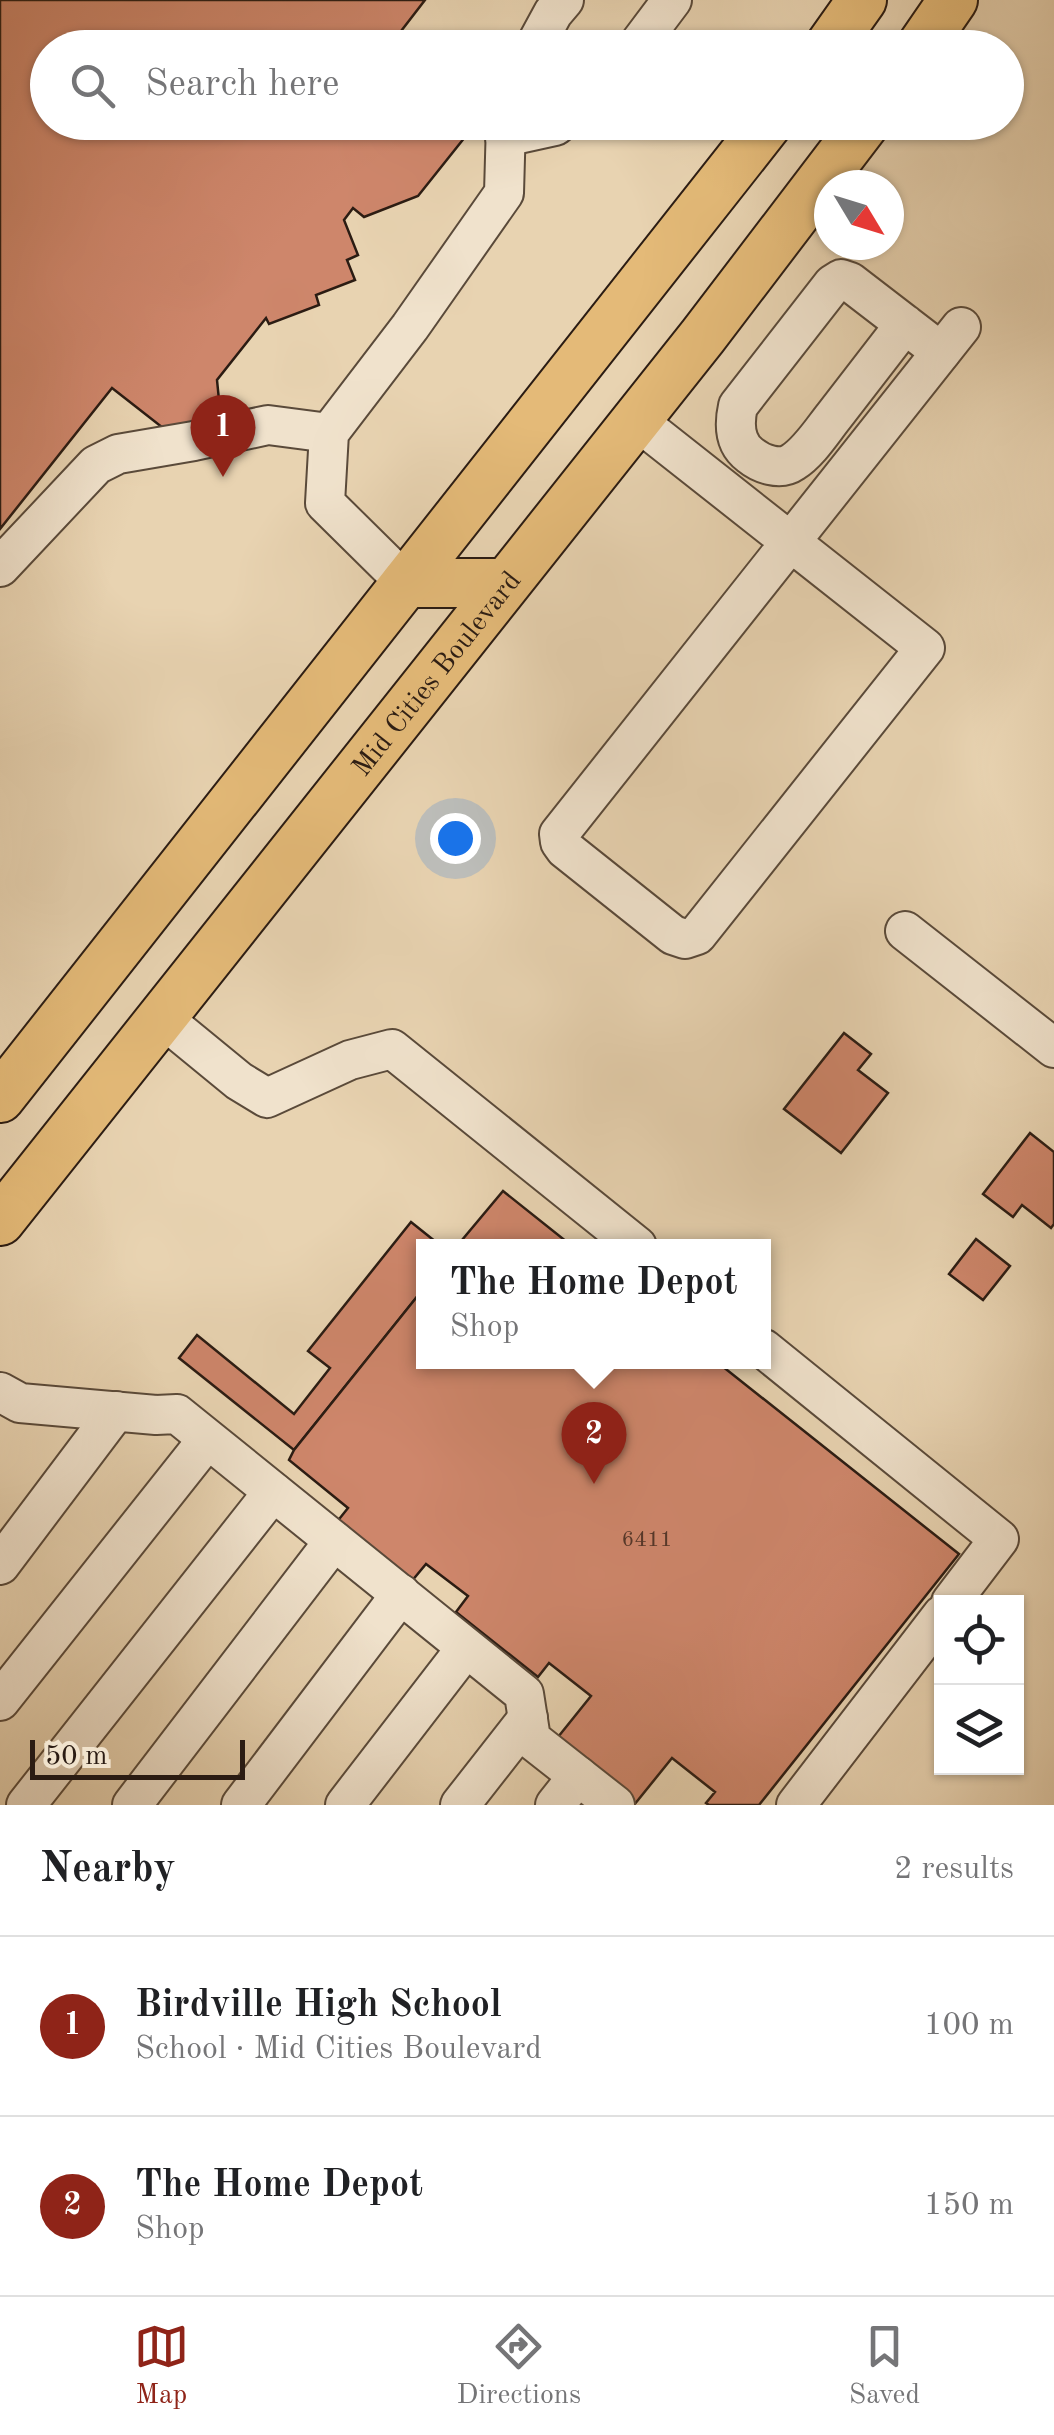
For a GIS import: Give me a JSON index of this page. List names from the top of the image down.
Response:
{
  "streets": {
    "main road": ["Mid Cities Boulevard"]
  },
  "house_numbers": ["6411"],
  "scale_bar": "50 m",
  "north": "bottom right",
  "page": {
    "search": "Search here",
    "pins": ["1", "2"],
    "popup": ["The Home Depot", "Shop"],
    "scale": "50 m",
    "heading": ["Nearby", "2 results"],
    "list": [
      {
        "mark": "1",
        "name": "Birdville High School",
        "note": "School · Mid Cities Boulevard",
        "value": "100 m"
      },
      {
        "mark": "2",
        "name": "The Home Depot",
        "note": "Shop",
        "value": "150 m"
      }
    ],
    "nav": ["Map", "Directions", "Saved"]
  }
}
